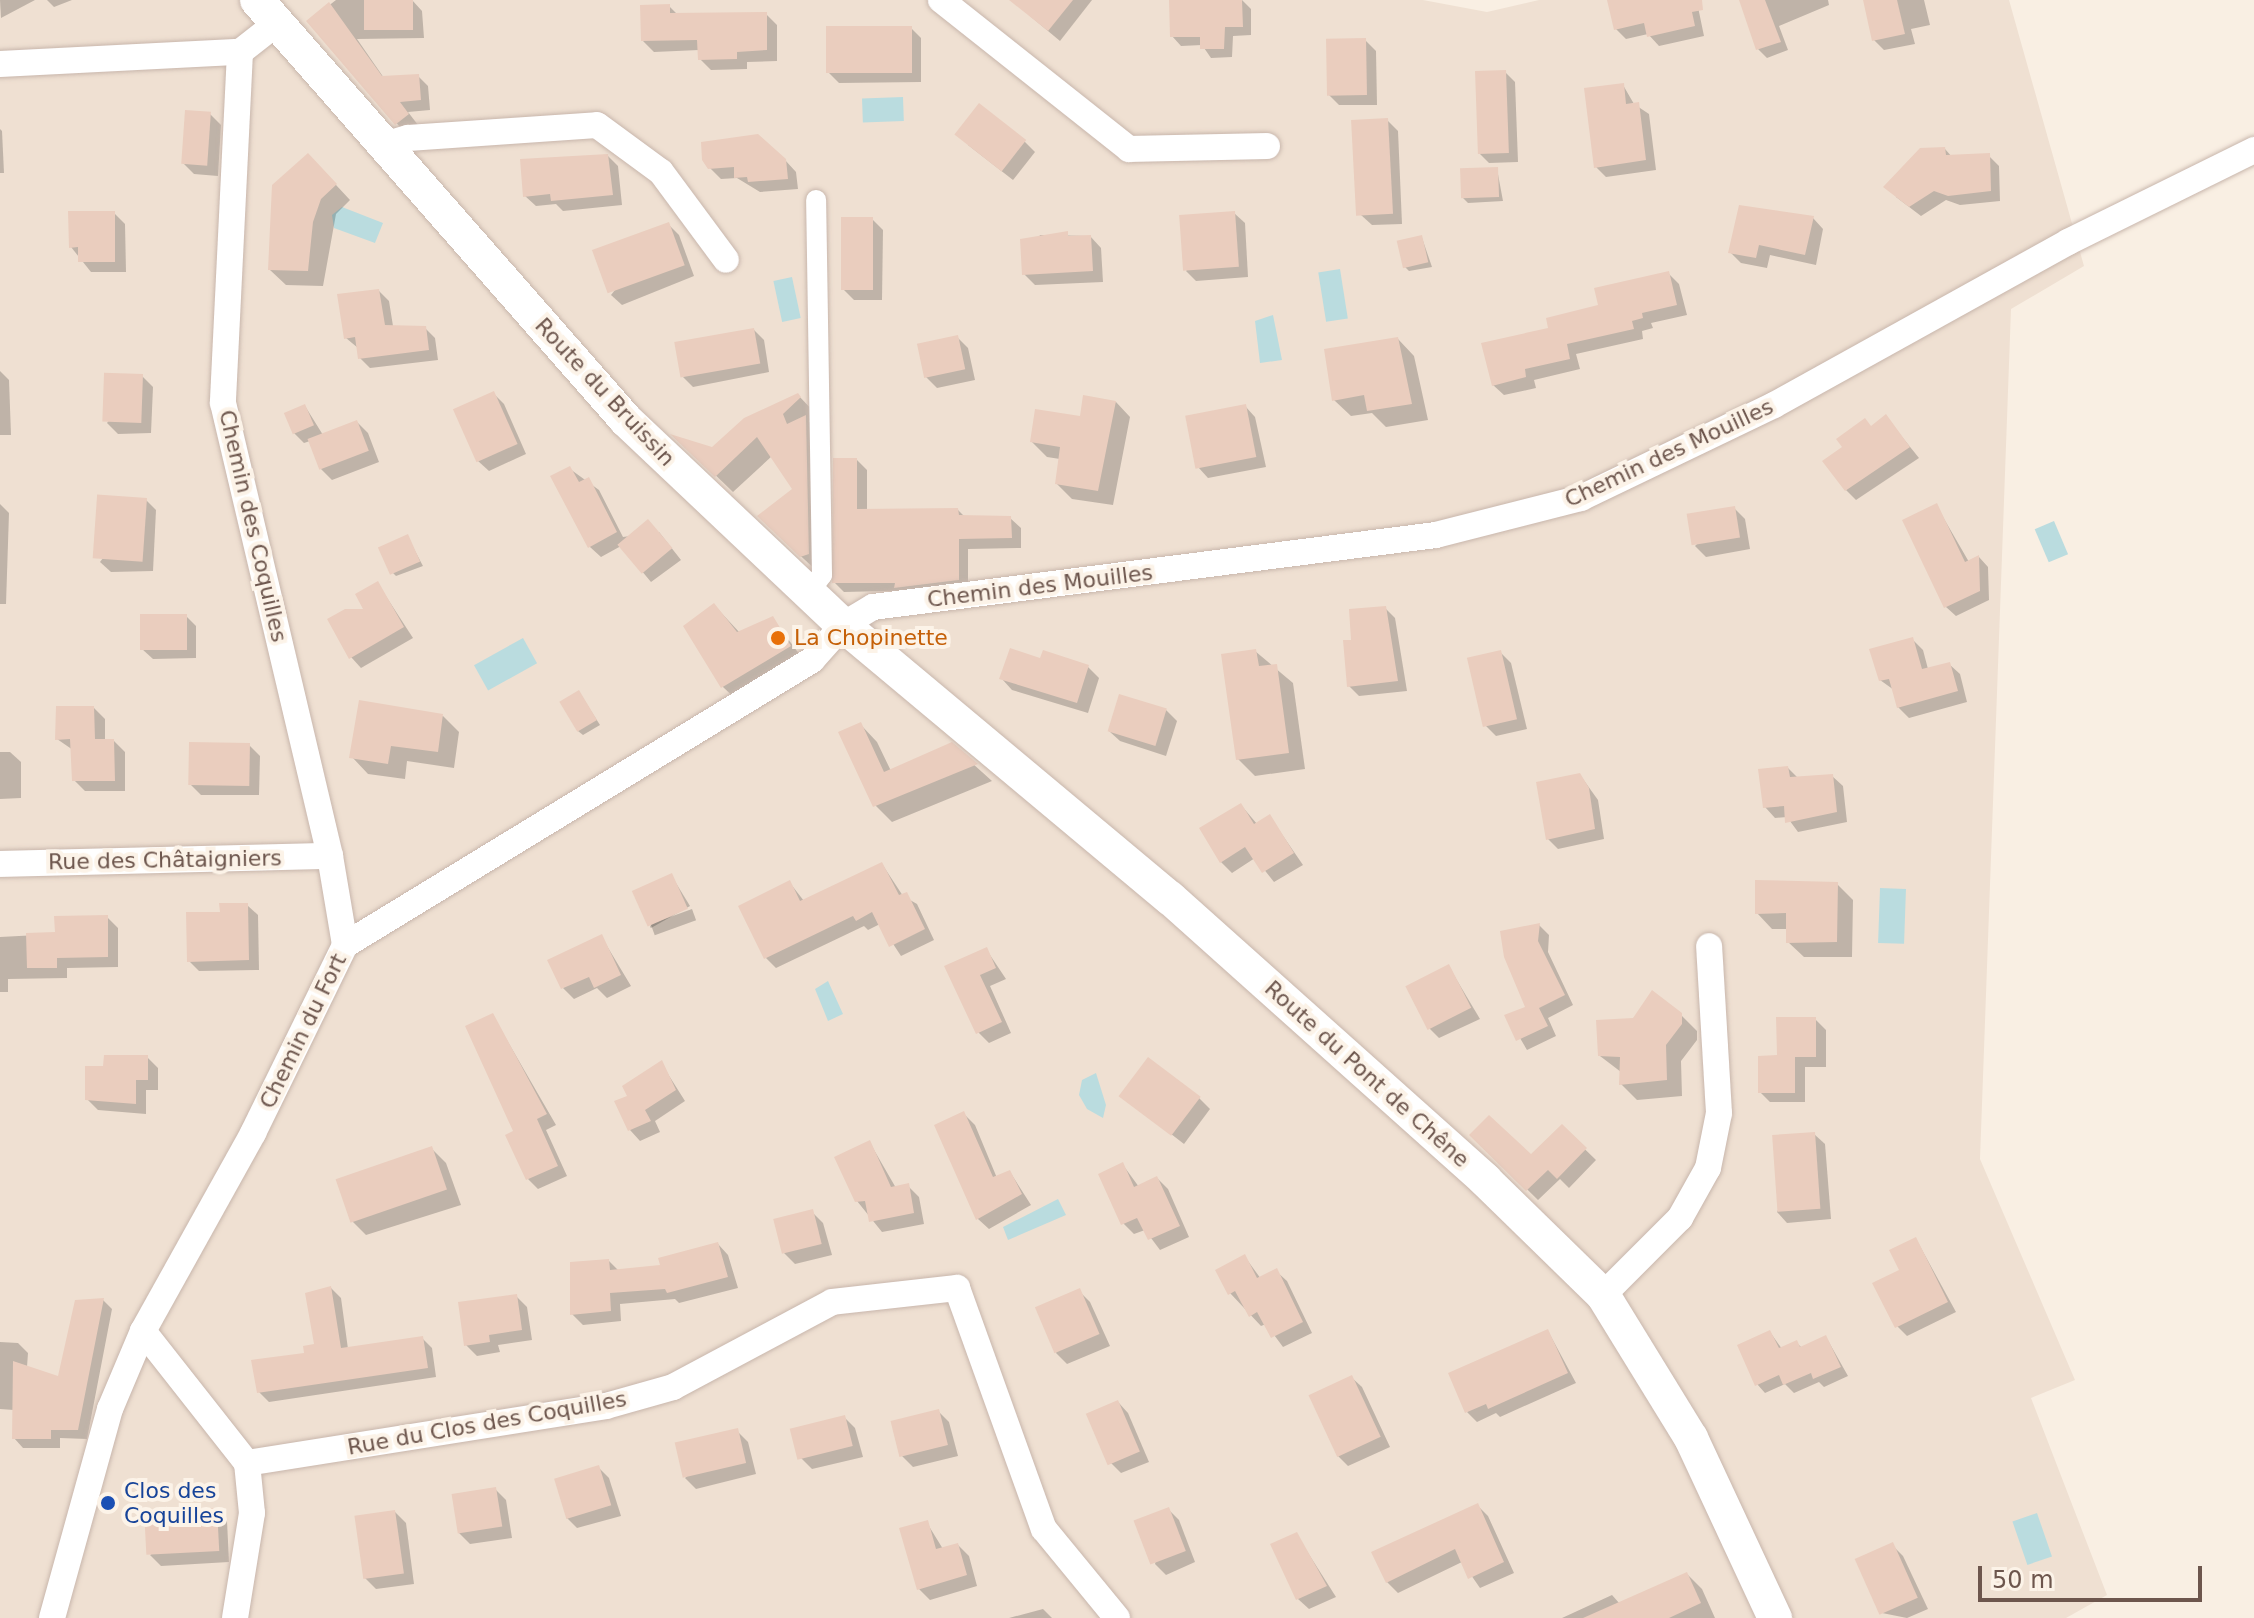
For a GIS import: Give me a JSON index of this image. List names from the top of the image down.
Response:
{
  "streets": {
    "street": [
      "Route du Bruissin",
      "Chemin des Mouilles",
      "Chemin des Coquilles",
      "Rue des Châtaigniers",
      "Chemin du Fort",
      "Route du Pont de Chêne",
      "Rue du Clos des Coquilles"
    ]
  },
  "crossings": [
    ["Route du Bruissin", "Chemin des Mouilles"],
    ["Route du Bruissin", "Chemin du Fort"],
    ["Route du Bruissin", "Route du Pont de Chêne"],
    ["Chemin des Mouilles", "Chemin du Fort"],
    ["Chemin des Mouilles", "Route du Pont de Chêne"],
    ["Chemin des Coquilles", "Rue des Châtaigniers"],
    ["Chemin des Coquilles", "Chemin du Fort"],
    ["Chemin du Fort", "Route du Pont de Chêne"]
  ],
  "places": ["La Chopinette", "Clos des Coquilles"],
  "scale_bar": "50 m"
}
